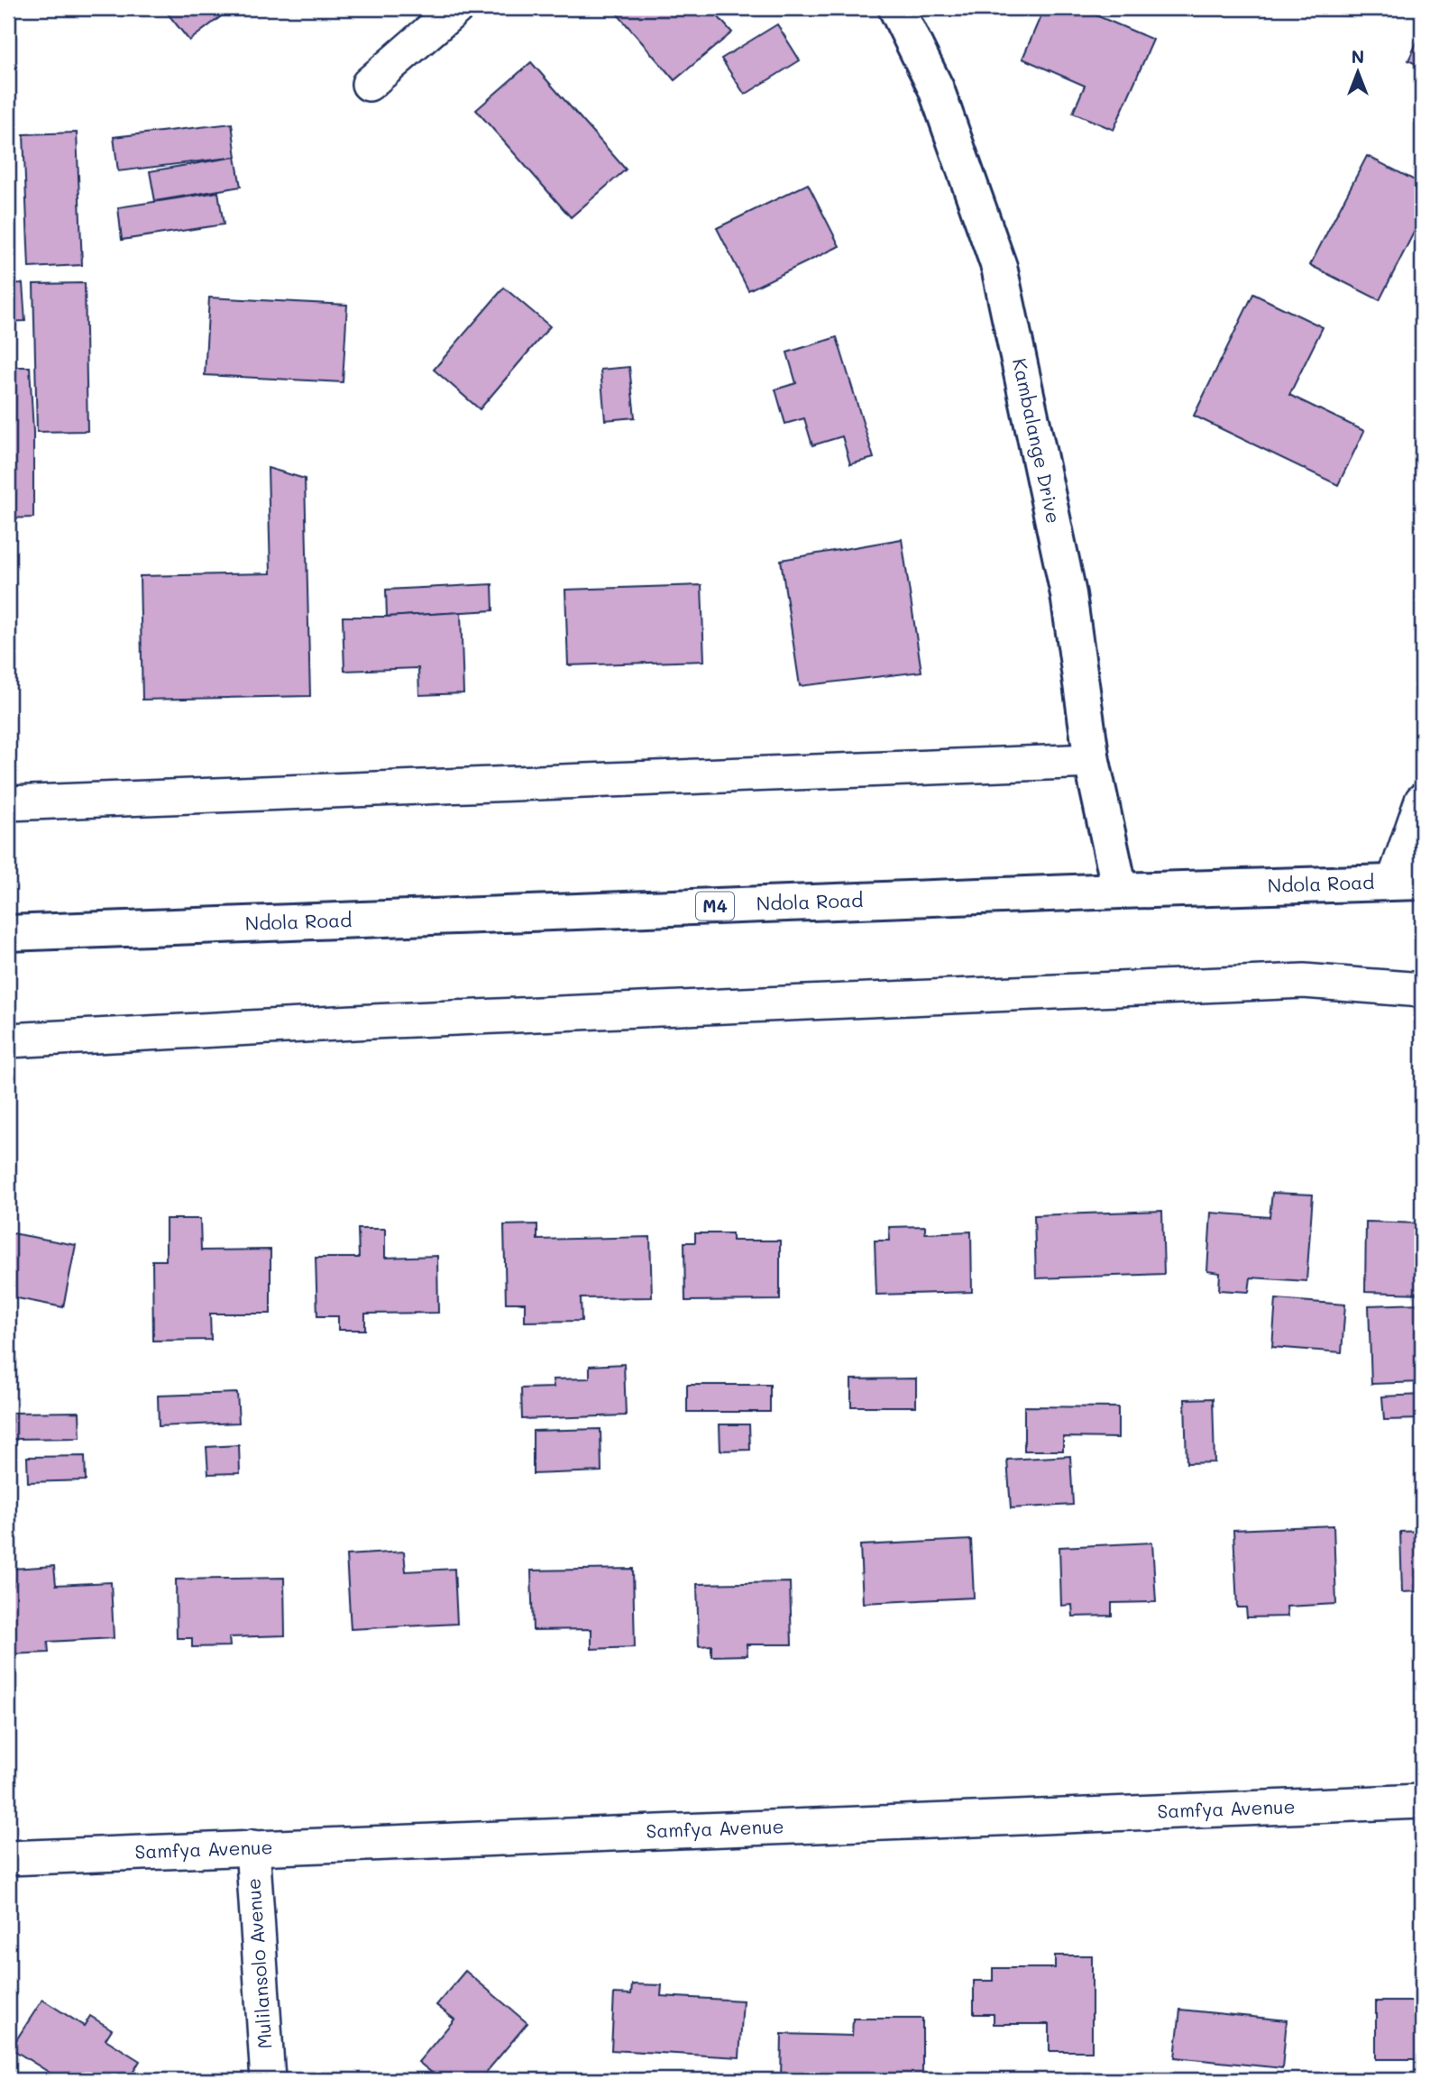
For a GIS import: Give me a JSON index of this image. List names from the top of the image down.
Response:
{
  "streets": {
    "main road": ["Kambalange Drive", "Ndola Road", "M4"],
    "street": ["Samfya Avenue", "Mulilansolo Avenue"]
  },
  "crossings": [
    ["Kambalange Drive", "Ndola Road"],
    ["Samfya Avenue", "Mulilansolo Avenue"]
  ],
  "north": "top"
}
